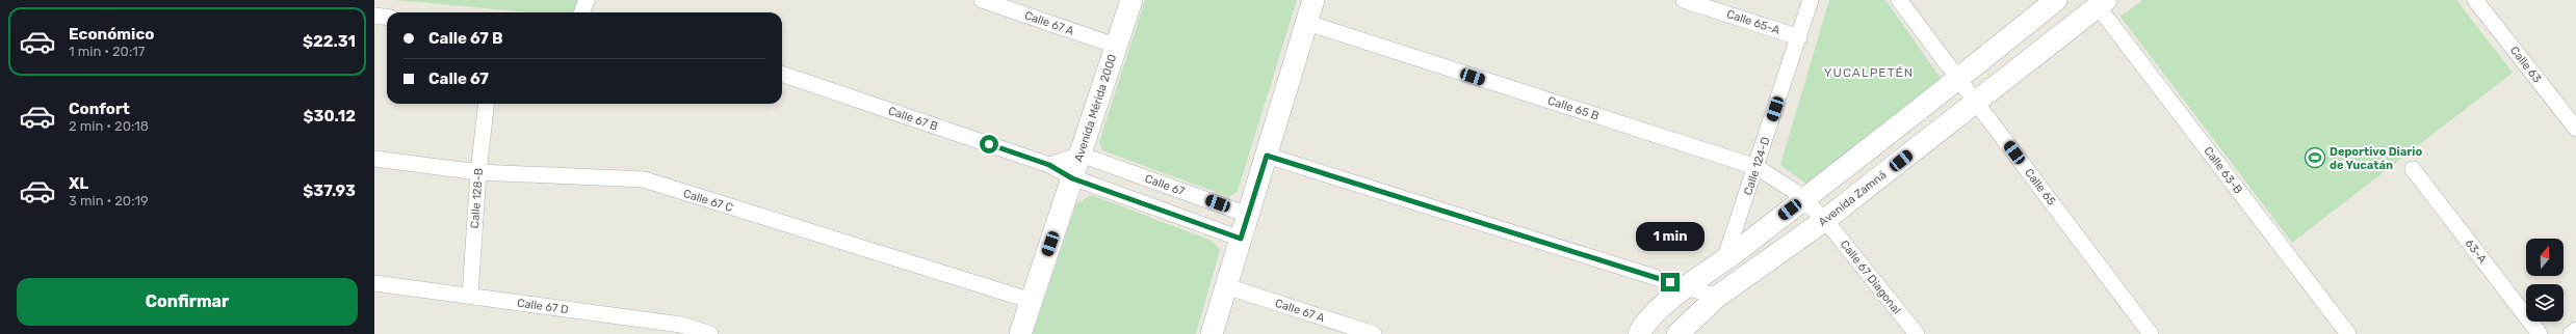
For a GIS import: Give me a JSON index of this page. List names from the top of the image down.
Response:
{
  "streets": {
    "street": [
      "Calle 65-A",
      "Calle 67 A",
      "Calle 63",
      "Avenida Mérida 2000",
      "Calle 65 B",
      "Calle 67 B",
      "Calle 124-D",
      "Calle 63-B",
      "Calle 67",
      "Calle 65",
      "Calle 128-B",
      "Avenida Zamná",
      "Calle 67 C",
      "63-A",
      "Calle 67 Diagonal",
      "Calle 67 D"
    ]
  },
  "crossings": [
    ["Calle 65-A", "Calle 124-D"],
    ["Calle 67 A", "Avenida Mérida 2000"],
    ["Avenida Mérida 2000", "Calle 67 B"],
    ["Avenida Mérida 2000", "Calle 67"],
    ["Avenida Mérida 2000", "Calle 67 C"],
    ["Calle 65 B", "Calle 124-D"],
    ["Calle 65 B", "Avenida Zamná"],
    ["Calle 65 B", "Calle 67 Diagonal"],
    ["Calle 63-B", "Avenida Zamná"],
    ["Calle 65", "Avenida Zamná"],
    ["Calle 128-B", "Calle 67 C"],
    ["Calle 128-B", "Calle 67 D"],
    ["Avenida Zamná", "Calle 67 Diagonal"]
  ],
  "districts": ["YUCALPETÉN"],
  "places": {
    "sports": ["Deportivo Diario de Yucatán"]
  },
  "north": "top",
  "page": {
    "list": [
      {
        "name": "Económico",
        "note": "1 min · 20:17",
        "value": "$22.31"
      },
      {
        "name": "Confort",
        "note": "2 min · 20:18",
        "value": "$30.12"
      },
      {
        "name": "XL",
        "note": "3 min · 20:19",
        "value": "$37.93"
      }
    ],
    "banner": ["Calle 67 B", "Calle 67"],
    "bubble": "1 min",
    "buttons": "Confirmar"
  }
}
